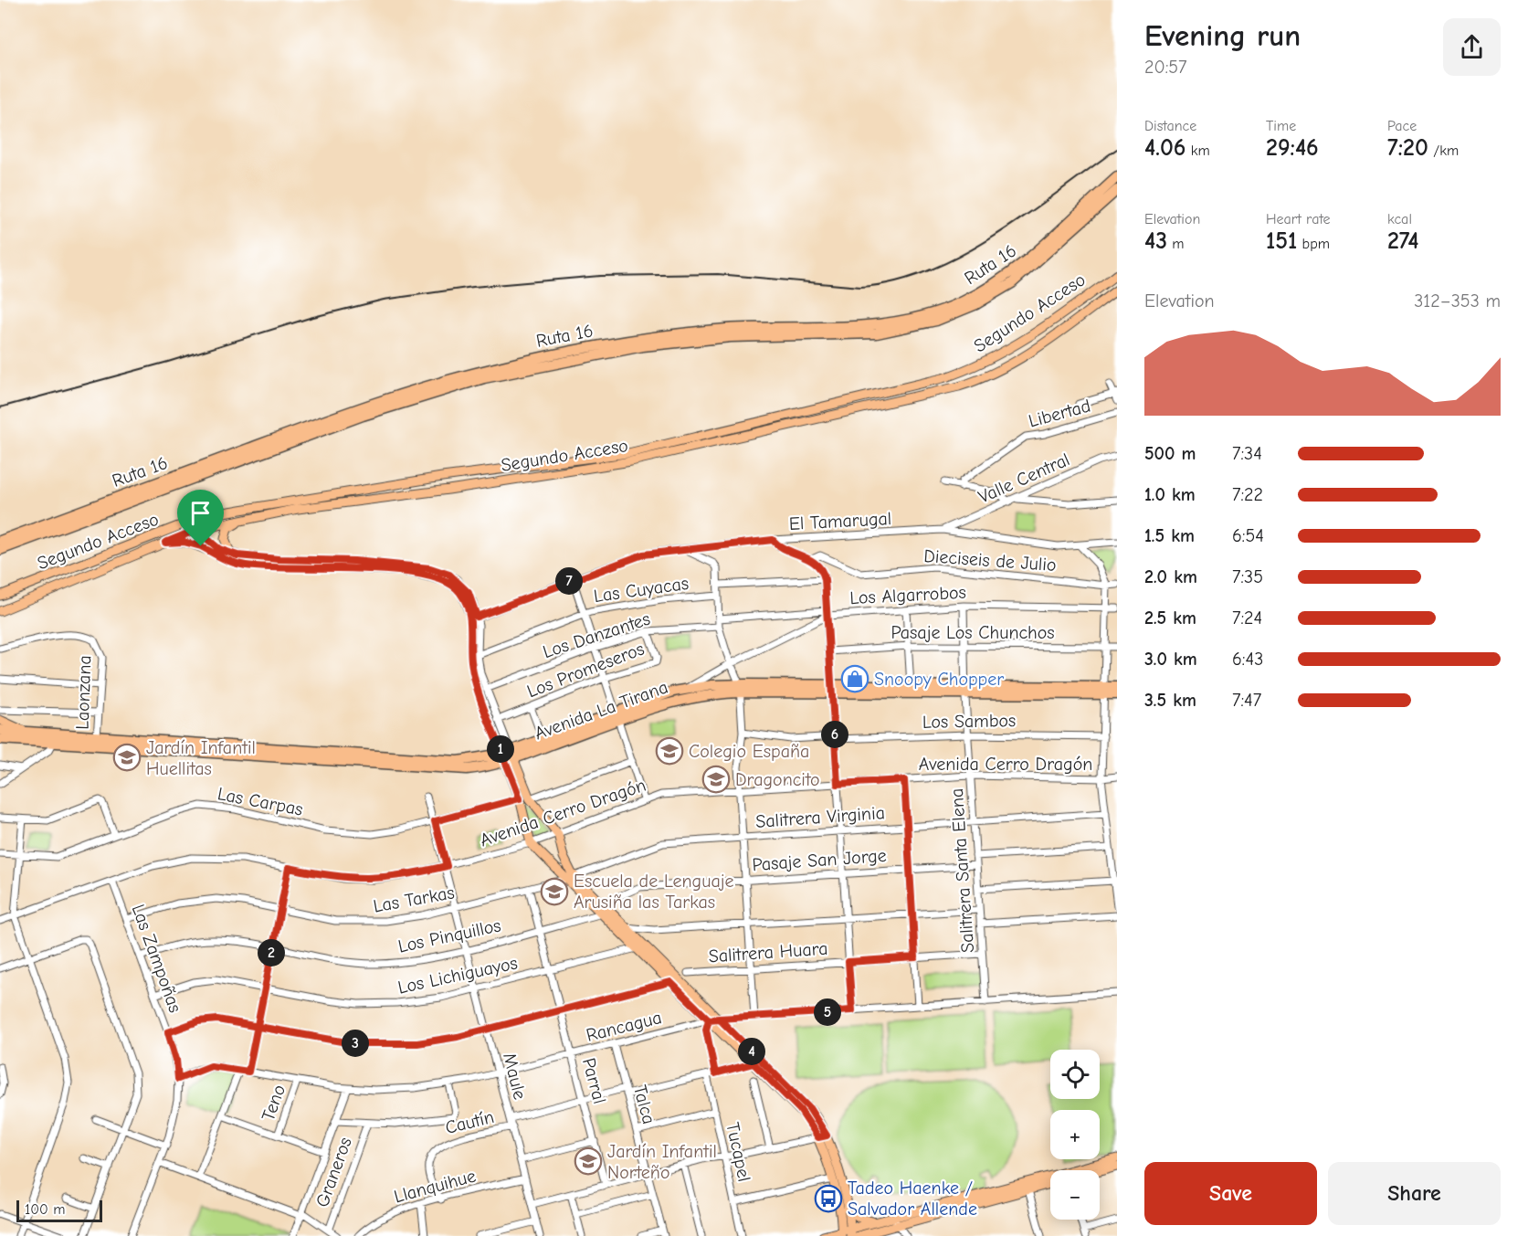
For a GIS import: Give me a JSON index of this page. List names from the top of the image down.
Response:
{
  "streets": {
    "highway": ["Ruta 16", "Avenida La Tirana"],
    "main road": ["Segundo Acceso"],
    "street": [
      "Libertad",
      "Valle Central",
      "El Tamarugal",
      "Dieciseis de Julio",
      "Las Cuyacas",
      "Los Algarrobos",
      "Pasaje Los Chunchos",
      "Los Danzantes",
      "Los Promeseros",
      "Laonzana",
      "Los Sambos",
      "Avenida Cerro Dragón",
      "Las Carpas",
      "Salitrera Virginia",
      "Pasaje San Jorge",
      "Salitrera Santa Elena",
      "Las Tarkas",
      "Los Pinquillos",
      "Salitrera Huara",
      "Las Zampoñas",
      "Los Lichiguayos",
      "Rancagua",
      "Maule",
      "Parral",
      "Teno",
      "Talca",
      "Cautín",
      "Tucapel",
      "Graneros",
      "Llanquihue"
    ]
  },
  "crossings": [
    ["Valle Central", "El Tamarugal"],
    ["Los Algarrobos", "Avenida La Tirana"],
    ["Los Algarrobos", "Salitrera Santa Elena"],
    ["Pasaje Los Chunchos", "Salitrera Santa Elena"],
    ["Los Danzantes", "Los Promeseros"],
    ["Laonzana", "Avenida La Tirana"],
    ["Avenida La Tirana", "Salitrera Santa Elena"],
    ["Los Sambos", "Salitrera Santa Elena"],
    ["Avenida Cerro Dragón", "Salitrera Santa Elena"],
    ["Avenida Cerro Dragón", "Las Zampoñas"],
    ["Avenida Cerro Dragón", "Maule"],
    ["Las Carpas", "Maule"],
    ["Salitrera Virginia", "Salitrera Santa Elena"],
    ["Salitrera Virginia", "Las Tarkas"],
    ["Pasaje San Jorge", "Salitrera Santa Elena"],
    ["Salitrera Santa Elena", "Salitrera Huara"],
    ["Salitrera Santa Elena", "Rancagua"],
    ["Las Tarkas", "Las Zampoñas"],
    ["Las Tarkas", "Maule"],
    ["Las Tarkas", "Parral"],
    ["Los Pinquillos", "Las Zampoñas"],
    ["Los Pinquillos", "Maule"],
    ["Los Pinquillos", "Parral"],
    ["Las Zampoñas", "Los Lichiguayos"],
    ["Las Zampoñas", "Rancagua"],
    ["Los Lichiguayos", "Maule"],
    ["Los Lichiguayos", "Parral"],
    ["Rancagua", "Maule"],
    ["Rancagua", "Parral"],
    ["Rancagua", "Teno"],
    ["Rancagua", "Talca"],
    ["Maule", "Cautín"],
    ["Maule", "Llanquihue"],
    ["Parral", "Cautín"],
    ["Talca", "Cautín"],
    ["Cautín", "Tucapel"],
    ["Cautín", "Llanquihue"]
  ],
  "places": {
    "shop": ["Snoopy Chopper"],
    "school or university": [
      "Colegio España",
      "Jardín Infantil Huellitas",
      "Dragoncito",
      "Escuela de Lenguaje Arusiña las Tarkas",
      "Jardín Infantil Norteño"
    ],
    "bus stop": ["Tadeo Haenke / Salvador Allende"]
  },
  "scale_bar": "100 m",
  "page": {
    "heading": ["Evening run", "20:57"],
    "stats": [
      ["Distance", "4.06 km"],
      ["Time", "29:46"],
      ["Pace", "7:20 /km"],
      ["Elevation", "43 m"],
      ["Heart rate", "151 bpm"],
      ["kcal", "274"]
    ],
    "chart": ["Elevation", "312–353 m"],
    "list": [
      {
        "name": "500 m",
        "note": "7:34"
      },
      {
        "name": "1.0 km",
        "note": "7:22"
      },
      {
        "name": "1.5 km",
        "note": "6:54"
      },
      {
        "name": "2.0 km",
        "note": "7:35"
      },
      {
        "name": "2.5 km",
        "note": "7:24"
      },
      {
        "name": "3.0 km",
        "note": "6:43"
      },
      {
        "name": "3.5 km",
        "note": "7:47"
      }
    ],
    "pins": [
      "7",
      "6",
      "1",
      "2",
      "5",
      "3",
      "4"
    ],
    "map_buttons": ["+", "−"],
    "buttons": ["Save", "Share"],
    "scale": "100 m"
  }
}
